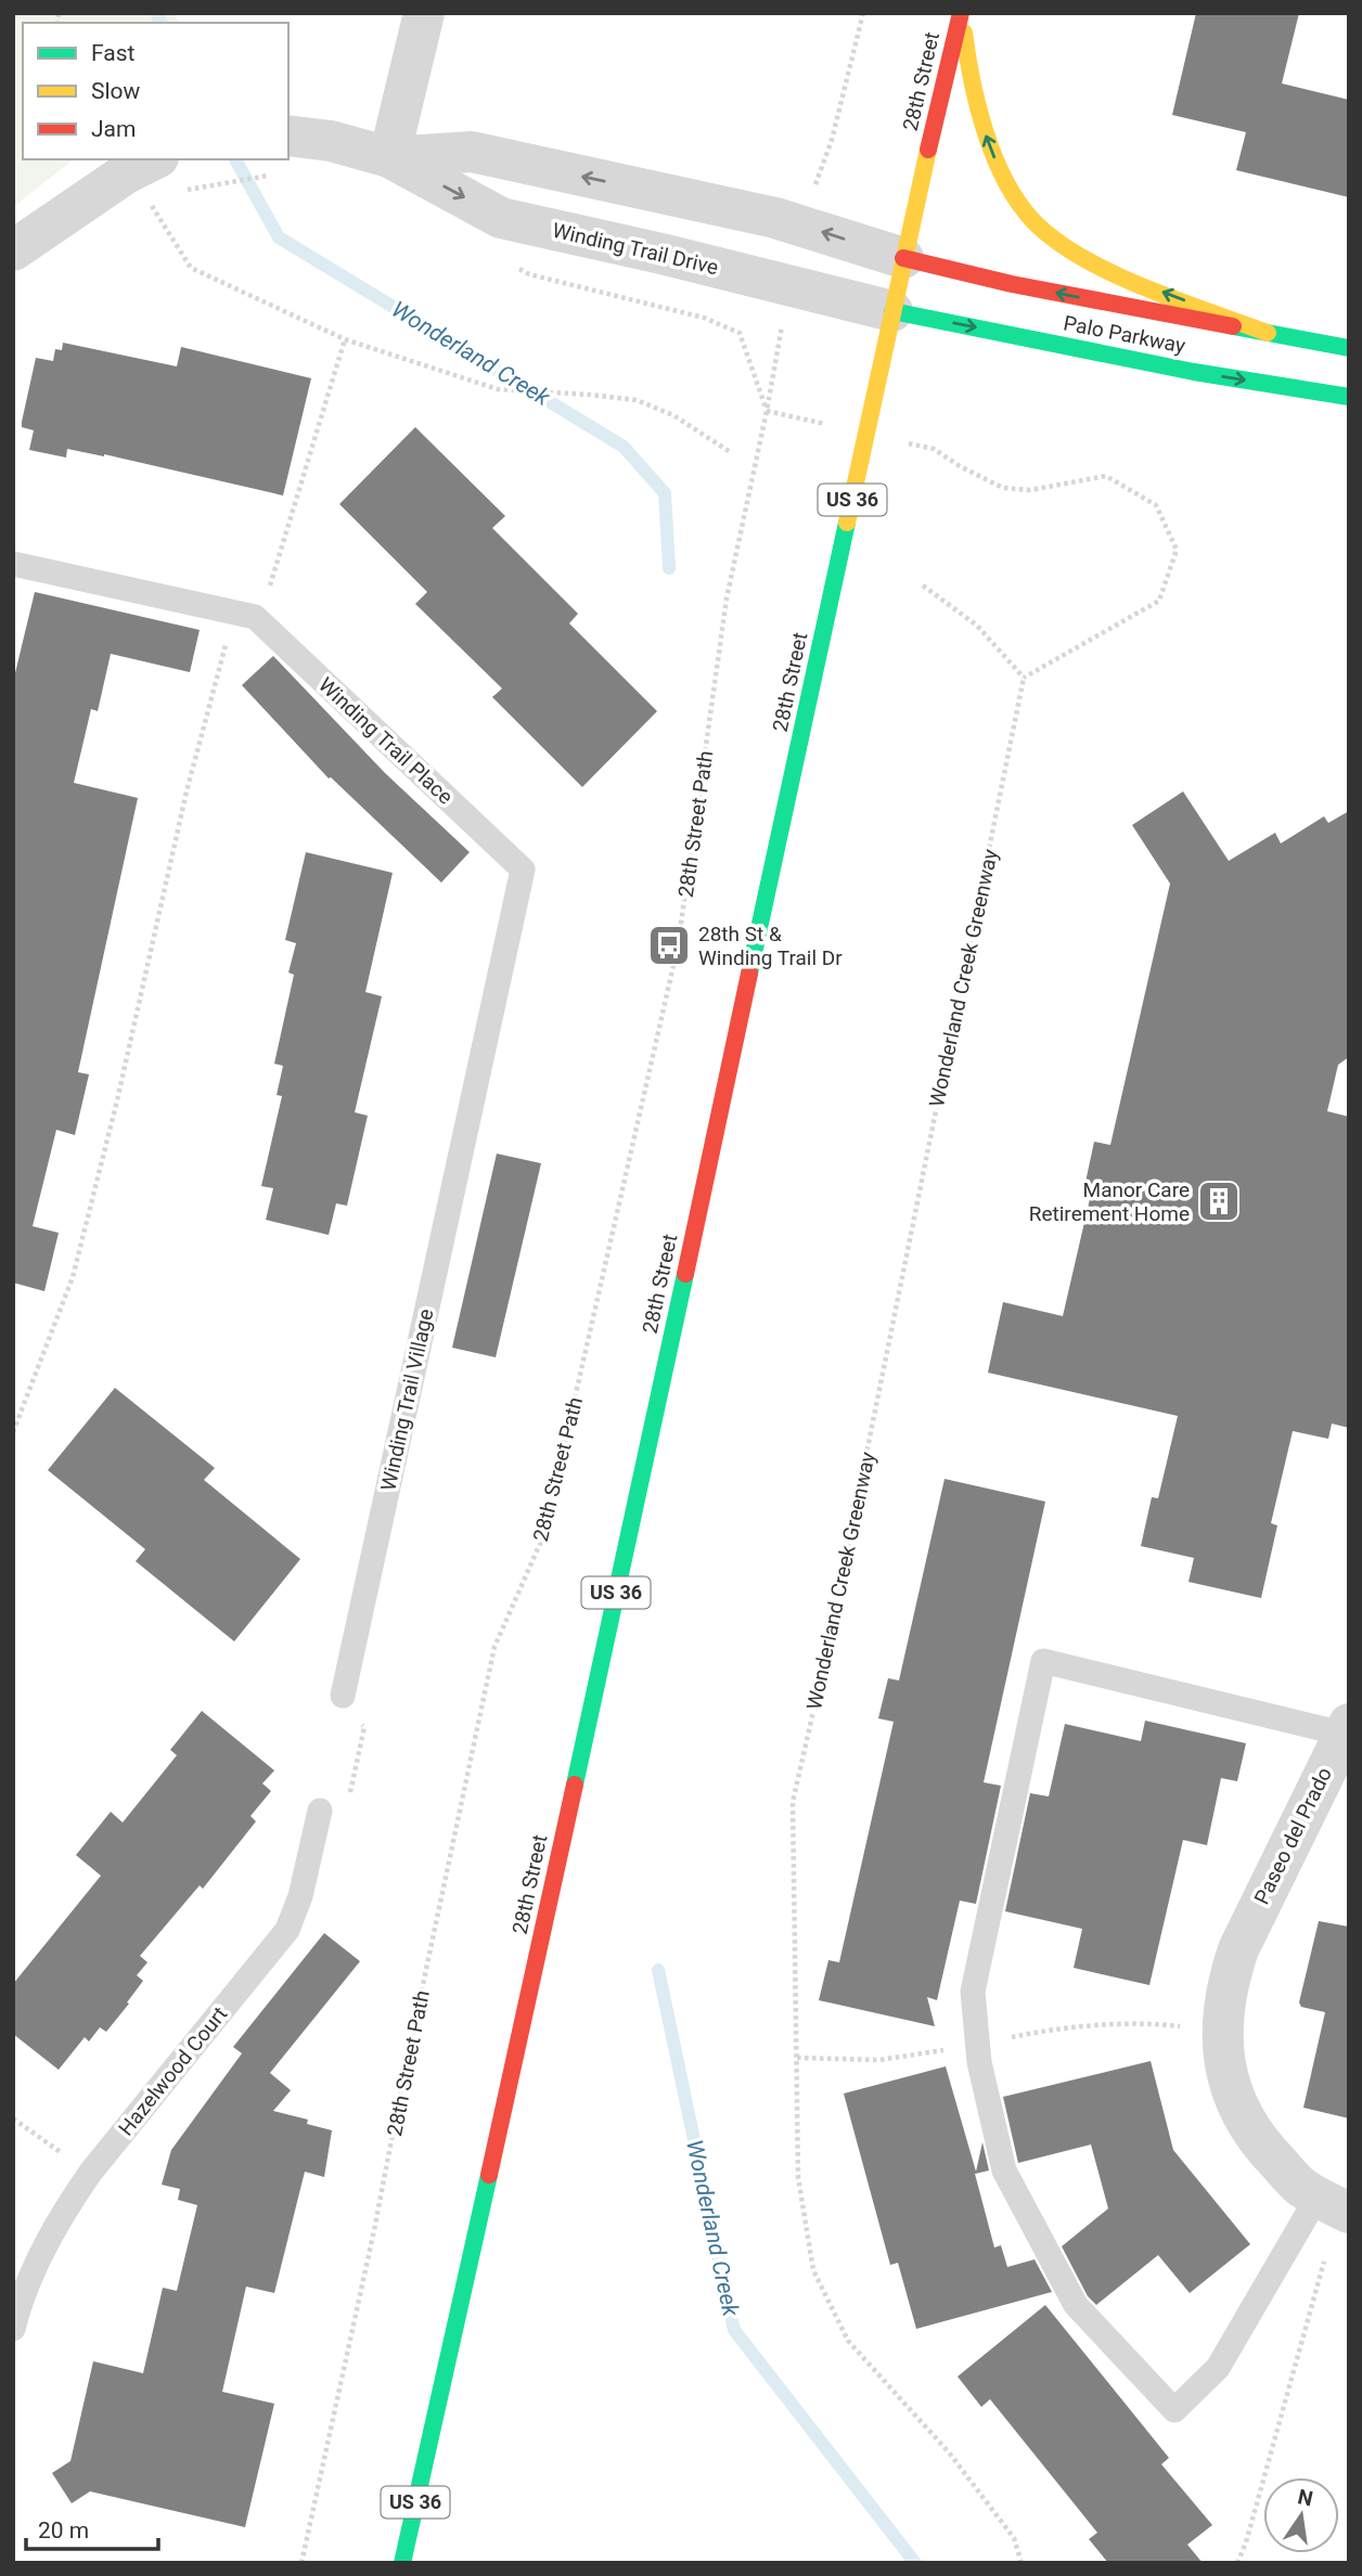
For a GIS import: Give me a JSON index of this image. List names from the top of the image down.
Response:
{
  "streets": {
    "main road": ["28th Street", "Palo Parkway", "US 36"],
    "street": ["Winding Trail Drive", "Paseo del Prado"],
    "lane": ["Winding Trail Place", "Winding Trail Village", "Hazelwood Court"],
    "path": ["28th Street Path", "Wonderland Creek Greenway"]
  },
  "crossings": [
    ["28th Street", "Winding Trail Drive"],
    ["28th Street", "Palo Parkway"],
    ["Winding Trail Drive", "Palo Parkway"],
    ["Winding Trail Drive", "28th Street Path"],
    ["Winding Trail Place", "Winding Trail Village"]
  ],
  "water": ["Wonderland Creek"],
  "places": {
    "bus stop": ["28th St & Winding Trail Dr"],
    "building": ["Manor Care Retirement Home"]
  },
  "legend": ["Fast", "Slow", "Jam"],
  "scale_bar": "20 m",
  "north": "top"
}
